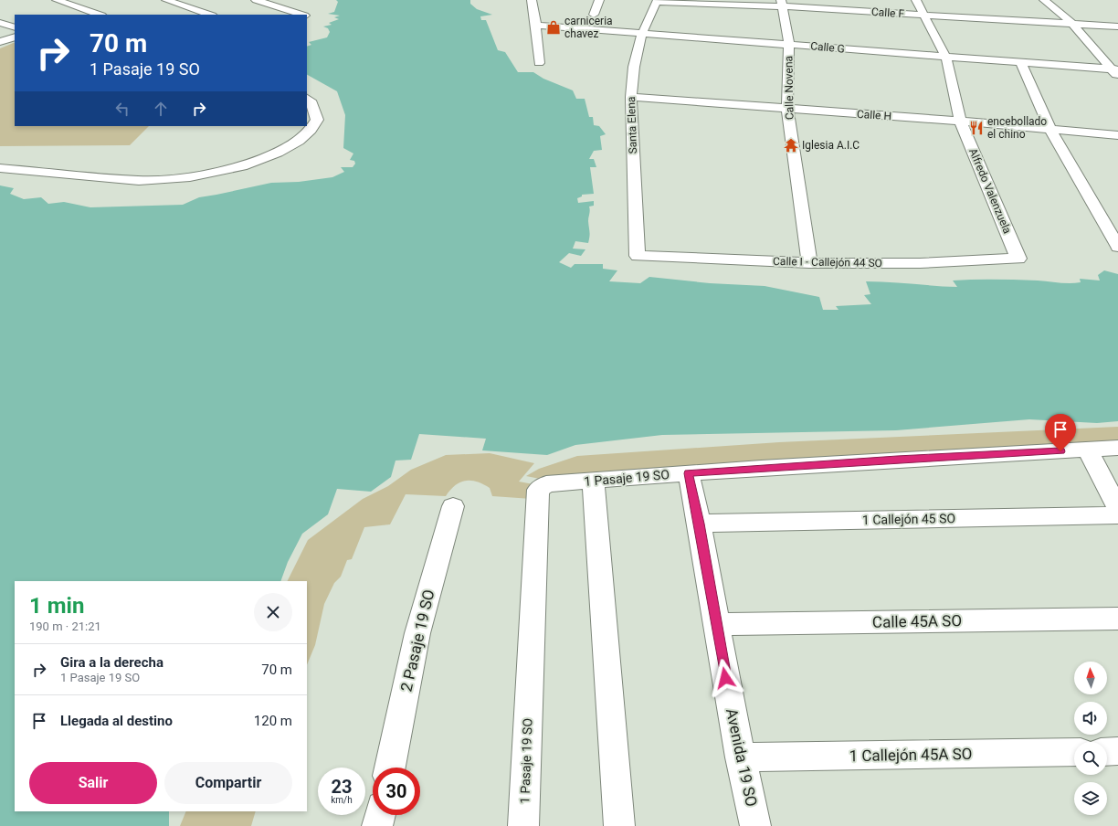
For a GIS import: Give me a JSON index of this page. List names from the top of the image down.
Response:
{
  "streets": {
    "street": [
      "Calle F",
      "Calle G",
      "Calle Novena",
      "Calle H",
      "Santa Elena",
      "Alfredo Valenzuela",
      "Calle I - Callejón 44 SO",
      "1 Pasaje 19 SO",
      "1 Callejón 45 SO",
      "Calle 45A SO",
      "2 Pasaje 19 SO",
      "1 Callejón 45A SO",
      "Avenida 19 SO"
    ]
  },
  "crossings": [
    ["Calle F", "Calle Novena"],
    ["Calle F", "Santa Elena"],
    ["Calle F", "Alfredo Valenzuela"],
    ["Calle G", "Calle Novena"],
    ["Calle G", "Santa Elena"],
    ["Calle G", "Alfredo Valenzuela"],
    ["Calle Novena", "Calle H"],
    ["Calle Novena", "Calle I - Callejón 44 SO"],
    ["Calle H", "Santa Elena"],
    ["Calle H", "Alfredo Valenzuela"],
    ["Santa Elena", "Calle I - Callejón 44 SO"],
    ["Alfredo Valenzuela", "Calle I - Callejón 44 SO"],
    ["1 Pasaje 19 SO", "Avenida 19 SO"],
    ["1 Callejón 45 SO", "Avenida 19 SO"],
    ["Calle 45A SO", "Avenida 19 SO"],
    ["1 Callejón 45A SO", "Avenida 19 SO"]
  ],
  "places": {
    "shop": ["carniceria chavez"],
    "restaurant": ["encebollado el chino"],
    "temple": ["Iglesia A.I.C"]
  },
  "north": "top",
  "page": {
    "turn": ["70 m", "1 Pasaje 19 SO"],
    "heading": ["1 min", "190 m · 21:21"],
    "list": [
      {
        "name": "Gira a la derecha",
        "note": "1 Pasaje 19 SO",
        "value": "70 m"
      },
      {
        "name": "Llegada al destino",
        "value": "120 m"
      }
    ],
    "buttons": ["Salir", "Compartir"],
    "speed": "23 km/h",
    "limit": "30"
  }
}
